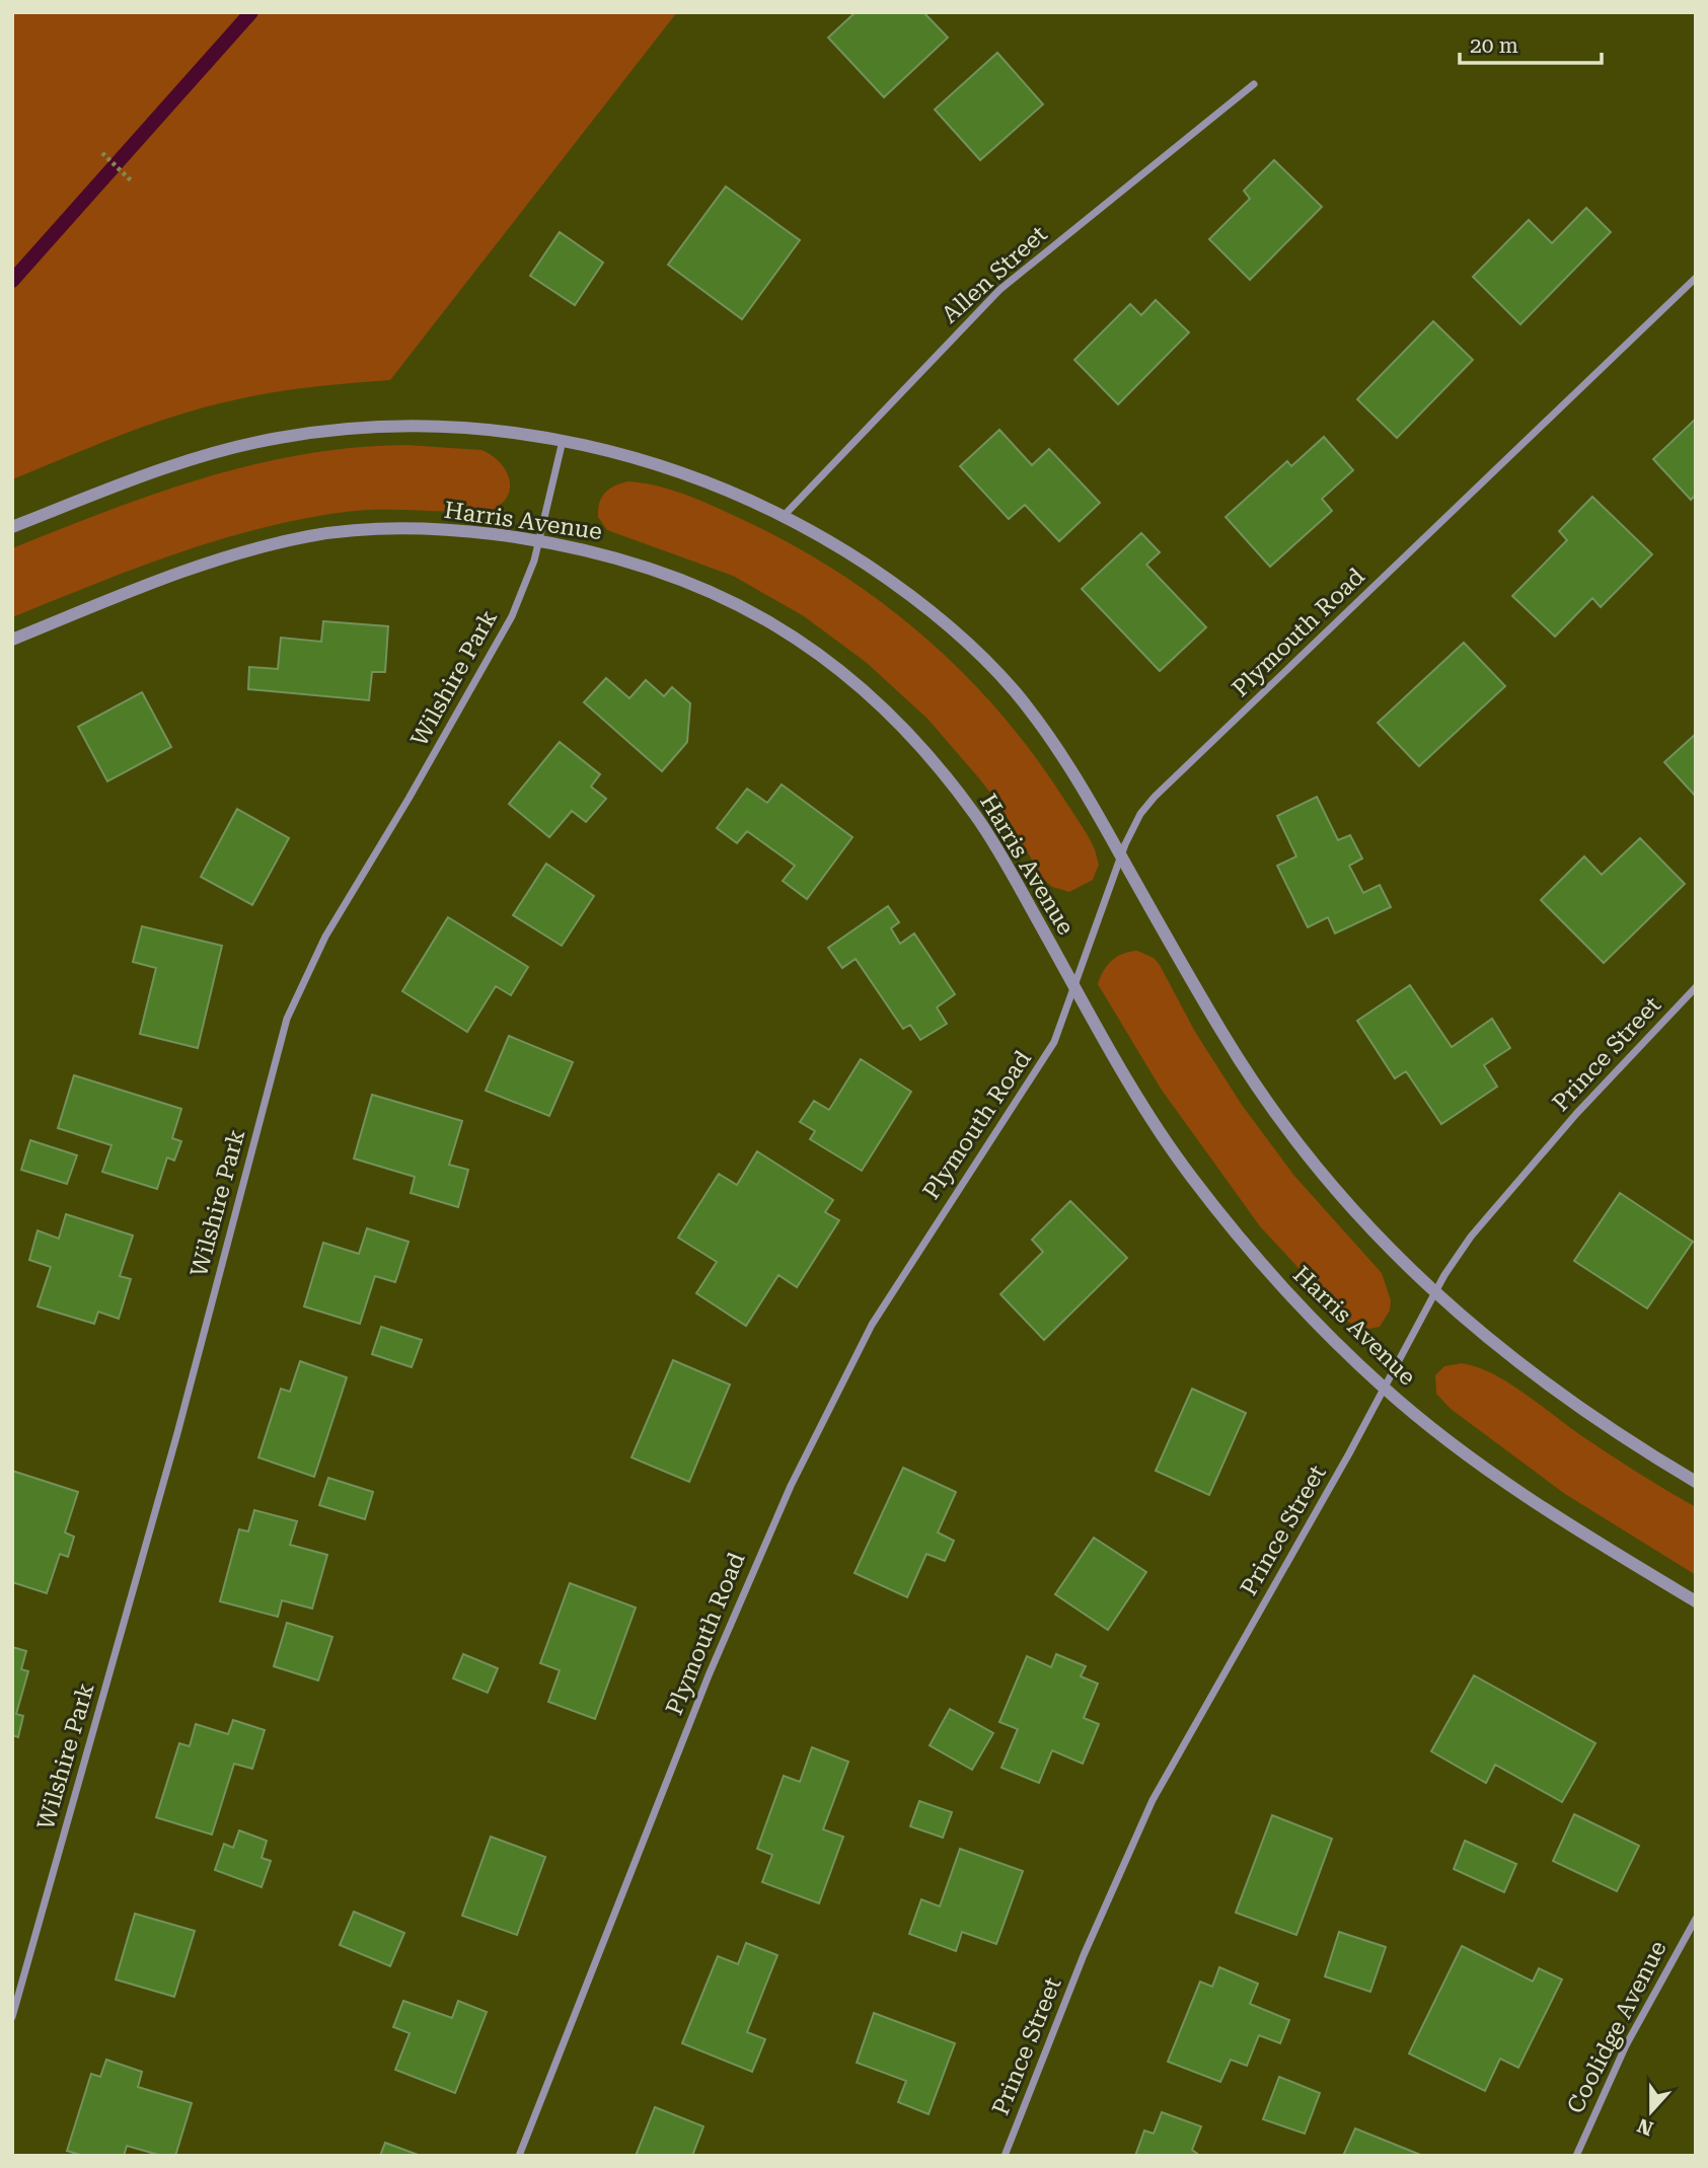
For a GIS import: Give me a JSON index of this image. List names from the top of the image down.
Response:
{
  "streets": {
    "street": [
      "Allen Street",
      "Harris Avenue",
      "Plymouth Road",
      "Wilshire Park",
      "Prince Street",
      "Coolidge Avenue"
    ]
  },
  "crossings": [
    ["Harris Avenue", "Plymouth Road"],
    ["Harris Avenue", "Wilshire Park"],
    ["Harris Avenue", "Prince Street"]
  ],
  "scale_bar": "20 m",
  "north": "bottom"
}
